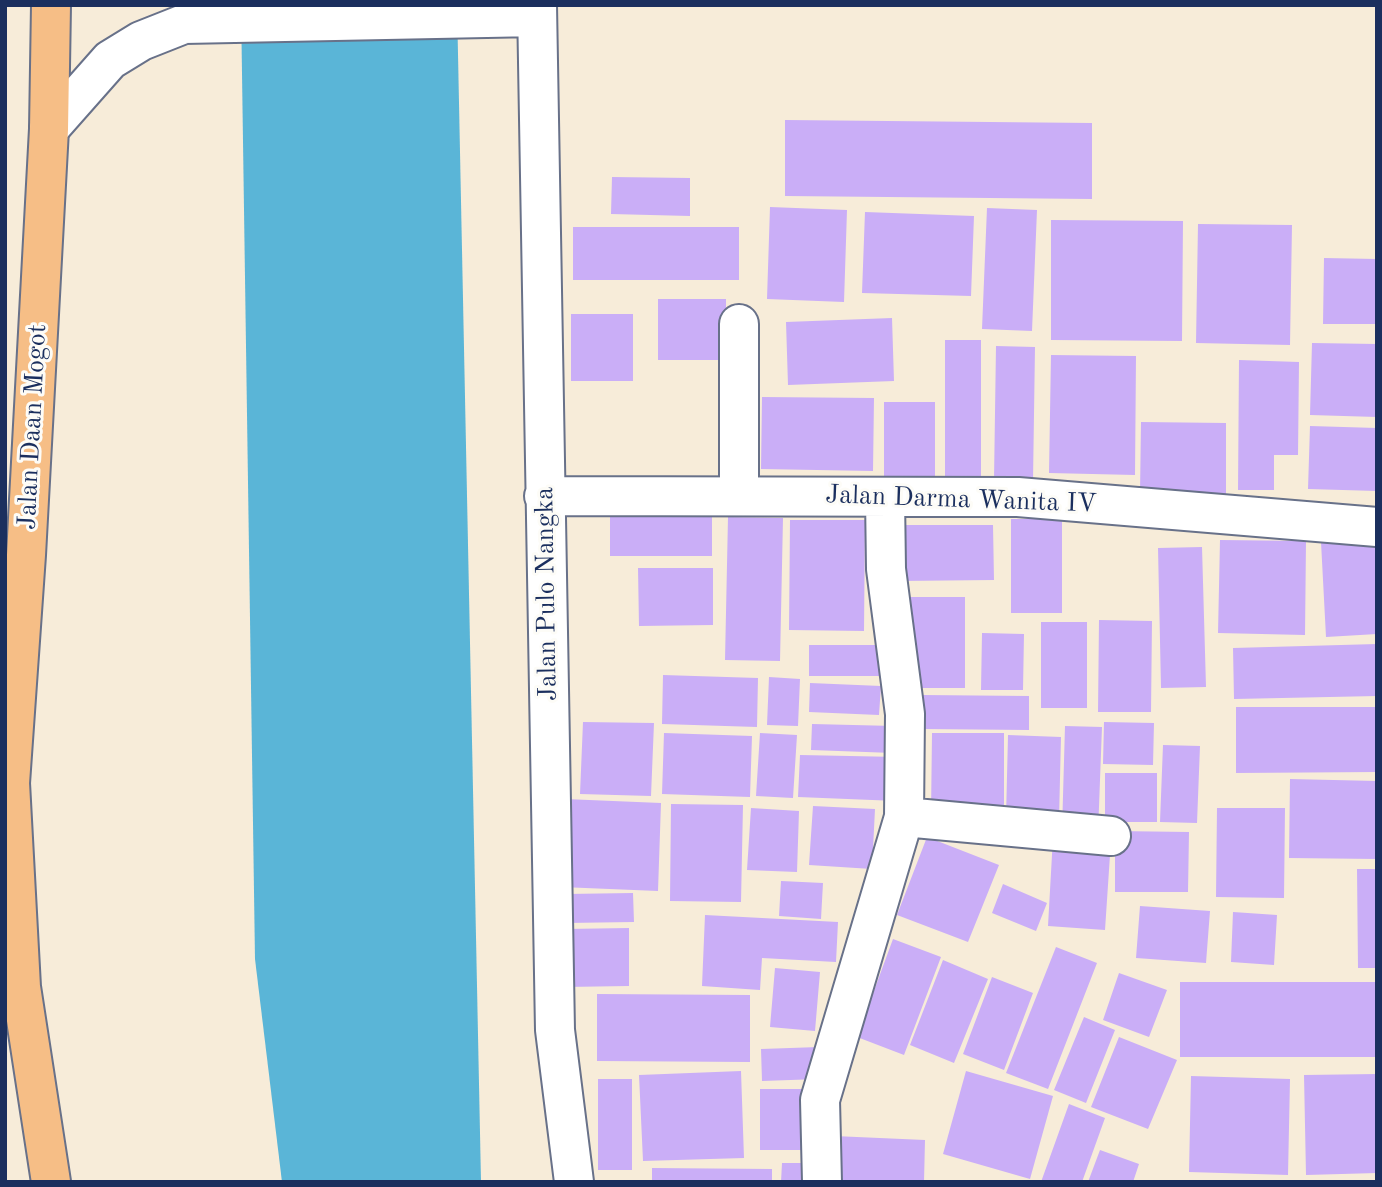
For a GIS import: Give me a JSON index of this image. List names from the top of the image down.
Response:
{
  "streets": {
    "highway": ["Jalan Daan Mogot"],
    "street": ["Jalan Darma Wanita IV", "Jalan Pulo Nangka"]
  },
  "crossings": [
    ["Jalan Darma Wanita IV", "Jalan Pulo Nangka"]
  ]
}
